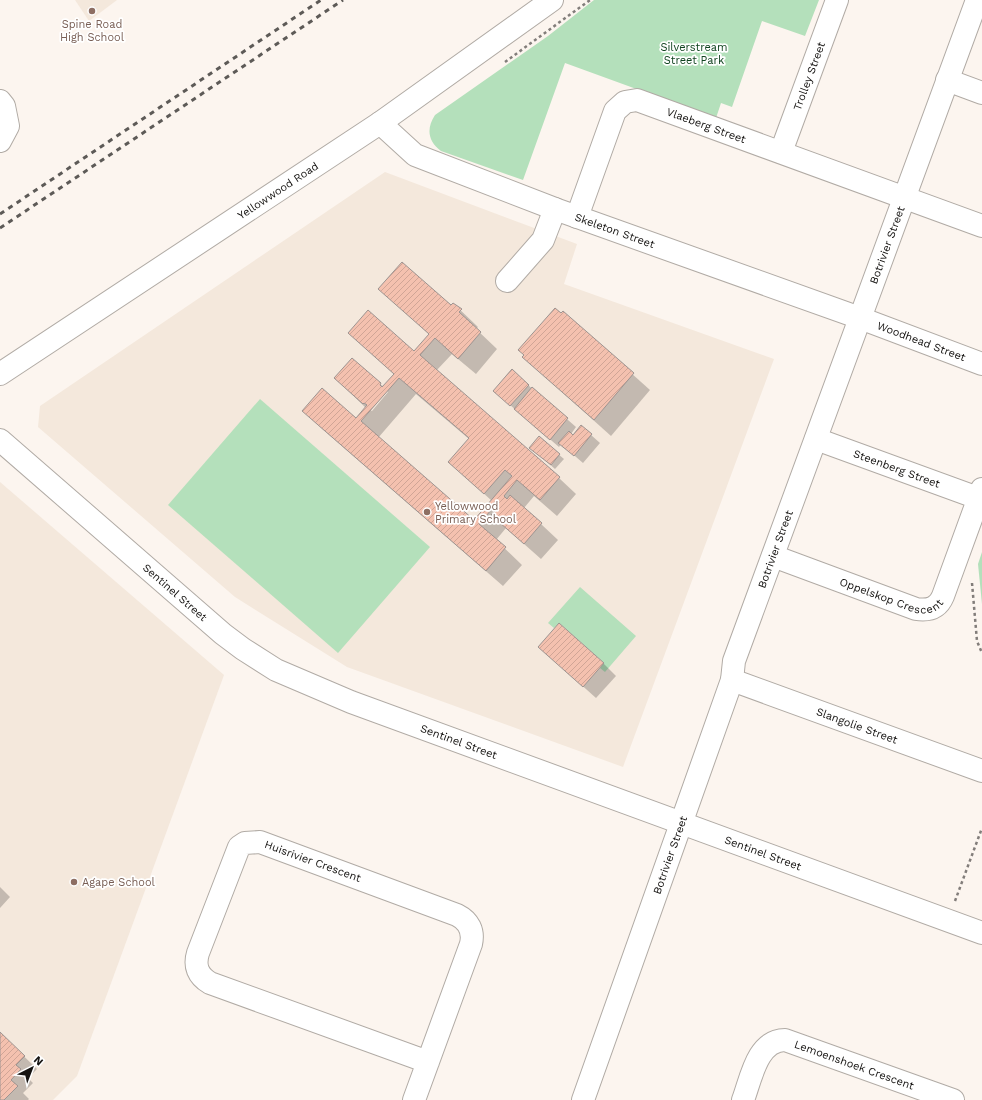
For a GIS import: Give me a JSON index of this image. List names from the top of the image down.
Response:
{
  "streets": {
    "street": [
      "Trolley Street",
      "Vlaeberg Street",
      "Yellowwood Road",
      "Skeleton Street",
      "Botrivier Street",
      "Woodhead Street",
      "Steenberg Street",
      "Oppelskop Crescent",
      "Sentinel Street",
      "Slangolie Street",
      "Huisrivier Crescent",
      "Lemoenshoek Crescent"
    ]
  },
  "crossings": [
    ["Trolley Street", "Vlaeberg Street"],
    ["Vlaeberg Street", "Skeleton Street"],
    ["Vlaeberg Street", "Botrivier Street"],
    ["Yellowwood Road", "Skeleton Street"],
    ["Skeleton Street", "Botrivier Street"],
    ["Skeleton Street", "Woodhead Street"],
    ["Botrivier Street", "Woodhead Street"],
    ["Botrivier Street", "Steenberg Street"],
    ["Botrivier Street", "Oppelskop Crescent"],
    ["Botrivier Street", "Sentinel Street"],
    ["Botrivier Street", "Slangolie Street"],
    ["Steenberg Street", "Oppelskop Crescent"]
  ],
  "parks": ["Silverstream Street Park"],
  "places": ["Spine Road High School", "Yellowwood Primary School", "Agape School"],
  "north": "top right"
}
